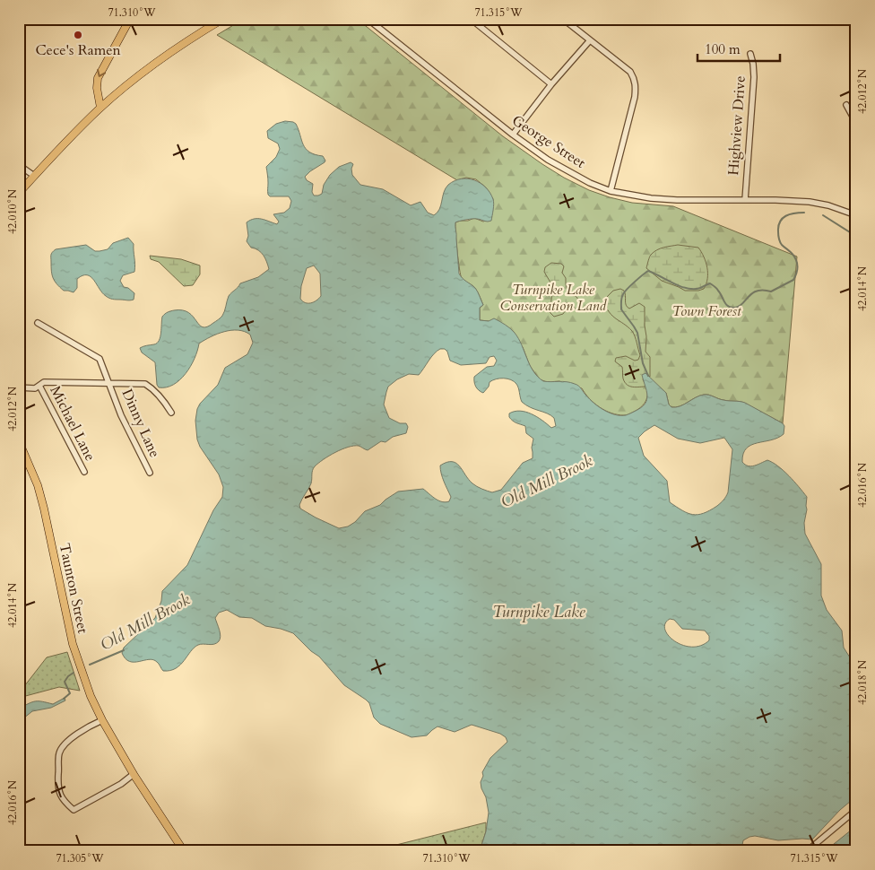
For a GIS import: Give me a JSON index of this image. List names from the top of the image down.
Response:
{
  "streets": {
    "main road": ["Taunton Street"],
    "street": [
      "Highview Drive",
      "George Street",
      "Michael Lane",
      "Dinny Lane"
    ]
  },
  "crossings": [
    ["Highview Drive", "George Street"]
  ],
  "water": ["Old Mill Brook", "Turnpike Lake"],
  "parks": ["Turnpike Lake Conservation Land", "Town Forest"],
  "places": ["Cece's Ramen"],
  "scale_bar": "100 m",
  "coordinates": [
    "71.310°W",
    "71.315°W",
    "42.012°N",
    "42.010°N",
    "42.014°N",
    "42.016°N",
    "42.018°N",
    "71.305°W"
  ]
}
